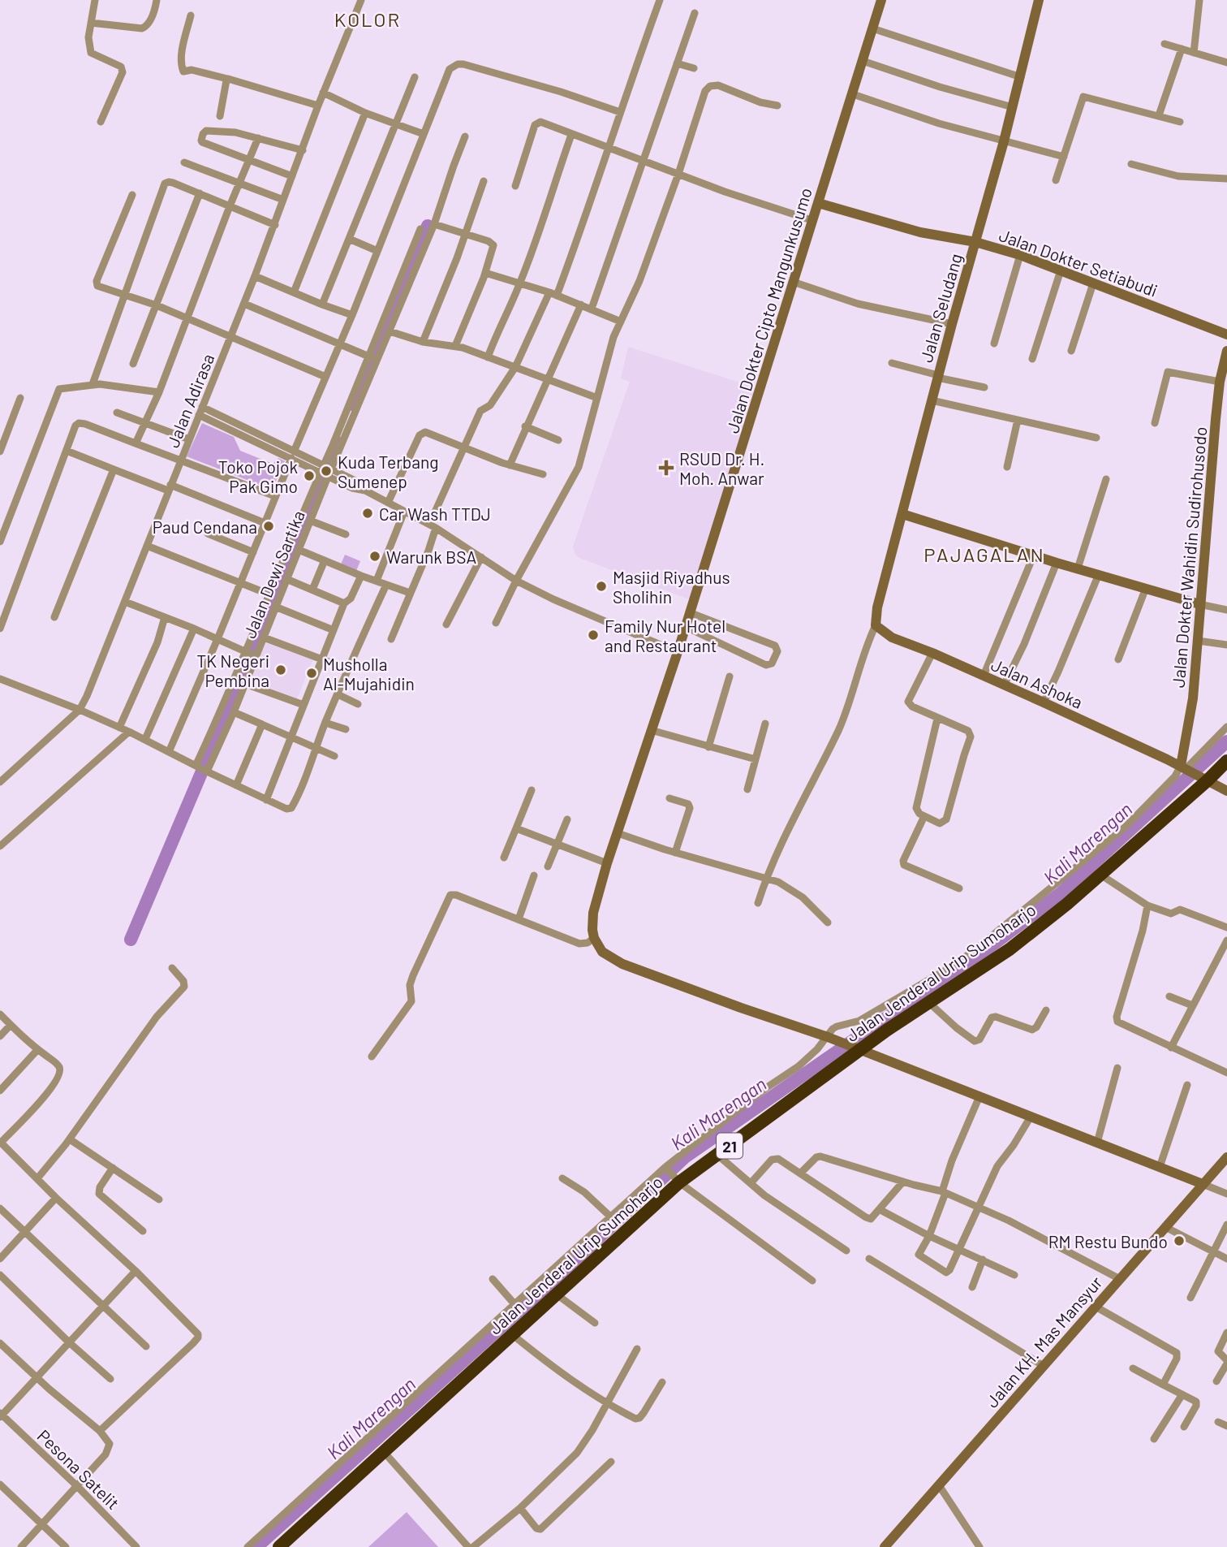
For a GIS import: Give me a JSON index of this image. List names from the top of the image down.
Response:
{
  "streets": {
    "highway": ["Jalan Jenderal Urip Sumoharjo", "21"],
    "street": [
      "Jalan Dokter Setiabudi",
      "Jalan Seludang",
      "Jalan Dokter Cipto Mangunkusumo",
      "Jalan Adirasa",
      "Jalan Dokter Wahidin Sudirohusodo",
      "Jalan Dewi Sartika",
      "Jalan Ashoka",
      "Jalan KH. Mas Mansyur",
      "Pesona Satelit"
    ]
  },
  "crossings": [
    ["Jalan Dokter Setiabudi", "Jalan Seludang"],
    ["Jalan Dokter Setiabudi", "Jalan Dokter Cipto Mangunkusumo"],
    ["Jalan Seludang", "Jalan Ashoka"],
    ["Jalan Dokter Wahidin Sudirohusodo", "Jalan Ashoka"],
    ["Jalan Jenderal Urip Sumoharjo", "21"]
  ],
  "districts": ["KOLOR", "PAJAGALAN"],
  "water": ["Kali Marengan"],
  "places": {
    "health": ["RSUD Dr. H. Moh. Anwar"],
    "other": [
      "Kuda Terbang Sumenep",
      "Toko Pojok Pak Gimo",
      "Car Wash TTDJ",
      "Paud Cendana",
      "Warunk BSA",
      "Masjid Riyadhus Sholihin",
      "Family Nur Hotel and Restaurant",
      "TK Negeri Pembina",
      "Musholla Al-Mujahidin",
      "RM Restu Bundo"
    ]
  }
}
